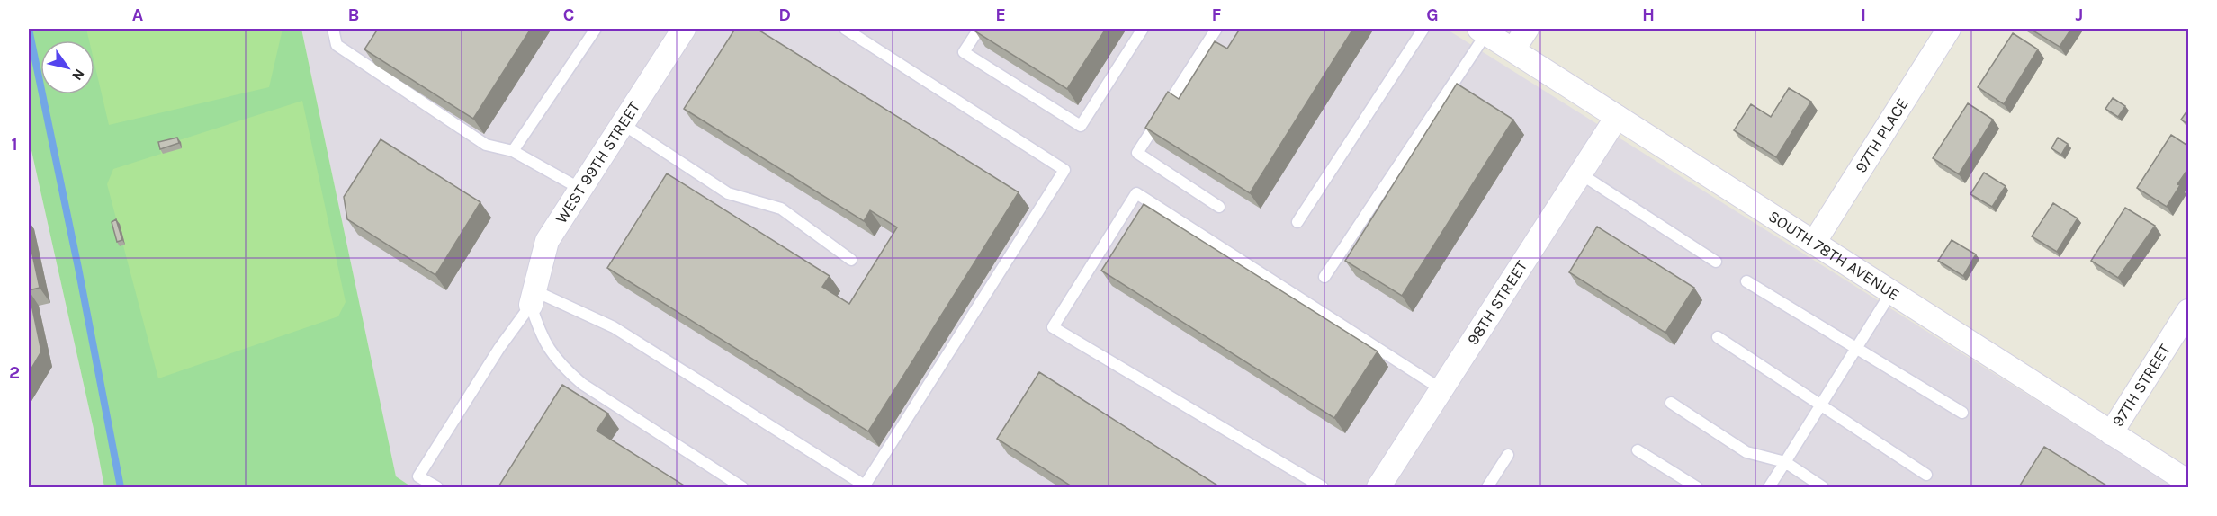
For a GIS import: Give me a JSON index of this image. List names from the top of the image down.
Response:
{
  "streets": {
    "street": [
      "97TH PLACE",
      "WEST 99TH STREET",
      "SOUTH 78TH AVENUE",
      "98TH STREET",
      "97TH STREET"
    ]
  },
  "crossings": [
    ["97TH PLACE", "SOUTH 78TH AVENUE"],
    ["SOUTH 78TH AVENUE", "98TH STREET"],
    ["SOUTH 78TH AVENUE", "97TH STREET"]
  ],
  "north": "bottom right",
  "grid": {
    "columns": [
      "A",
      "B",
      "C",
      "D",
      "E",
      "F",
      "G",
      "H",
      "I",
      "J"
    ],
    "rows": ["1", "2"]
  }
}
